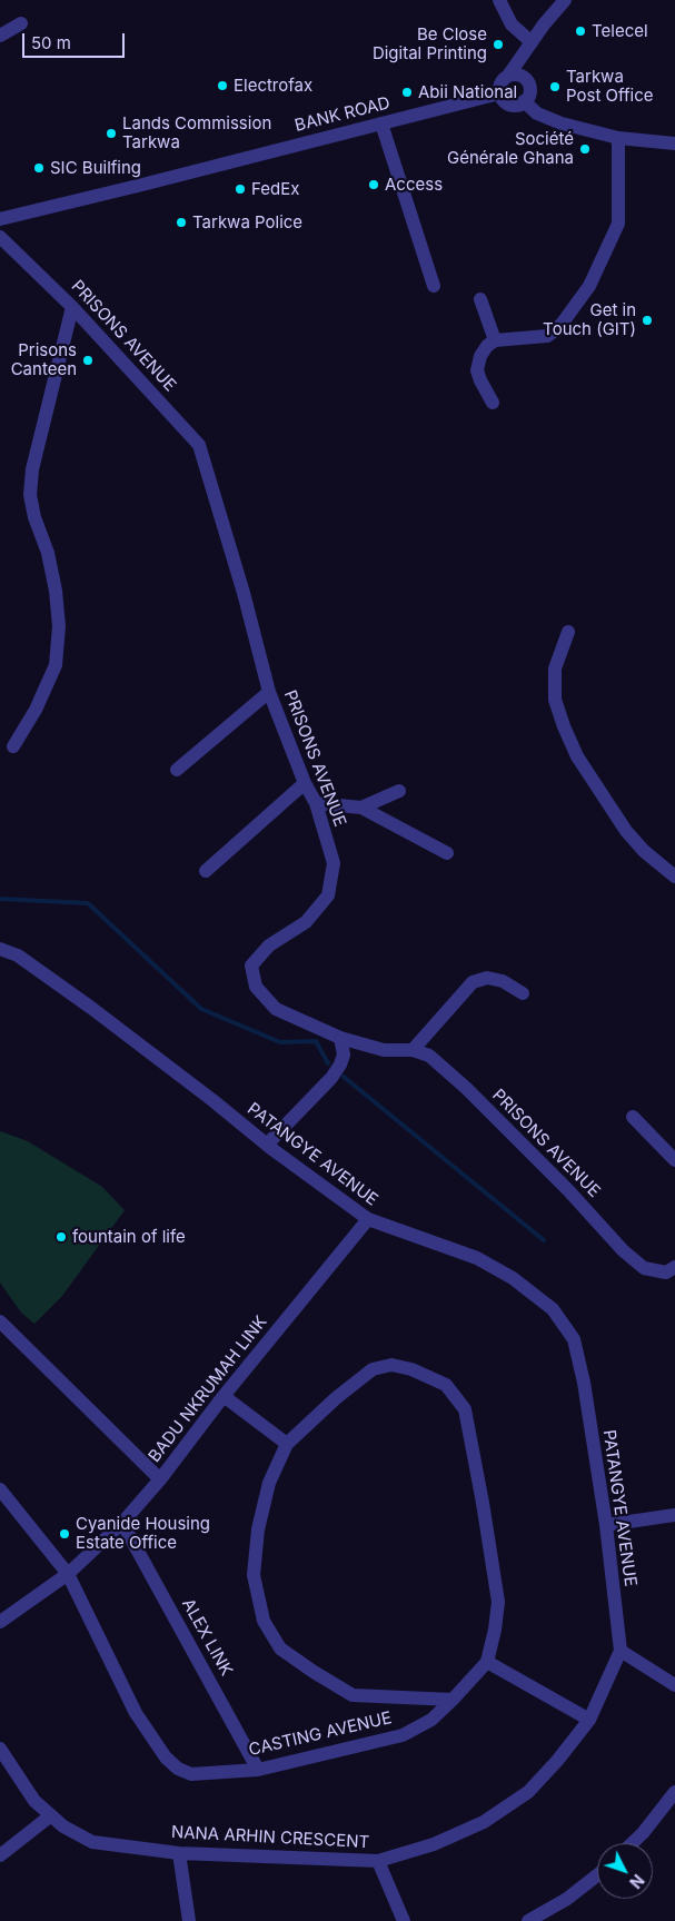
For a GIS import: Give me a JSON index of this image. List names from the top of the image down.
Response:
{
  "streets": {
    "street": [
      "BANK ROAD",
      "PRISONS AVENUE",
      "PATANGYE AVENUE",
      "BADU NKRUMAH LINK",
      "ALEX LINK",
      "CASTING AVENUE",
      "NANA ARHIN CRESCENT"
    ]
  },
  "crossings": [
    ["PATANGYE AVENUE", "BADU NKRUMAH LINK"],
    ["PATANGYE AVENUE", "NANA ARHIN CRESCENT"],
    ["BADU NKRUMAH LINK", "ALEX LINK"],
    ["BADU NKRUMAH LINK", "CASTING AVENUE"],
    ["ALEX LINK", "CASTING AVENUE"]
  ],
  "places": [
    "Telecel",
    "Be Close Digital Printing",
    "Electrofax",
    "Tarkwa Post Office",
    "Abii National",
    "Lands Commission Tarkwa",
    "Société Générale Ghana",
    "SIC Builfing",
    "Access",
    "FedEx",
    "Tarkwa Police",
    "Get in Touch (GIT)",
    "Prisons Canteen",
    "fountain of life",
    "Cyanide Housing Estate Office"
  ],
  "scale_bar": "50 m",
  "north": "bottom right"
}
